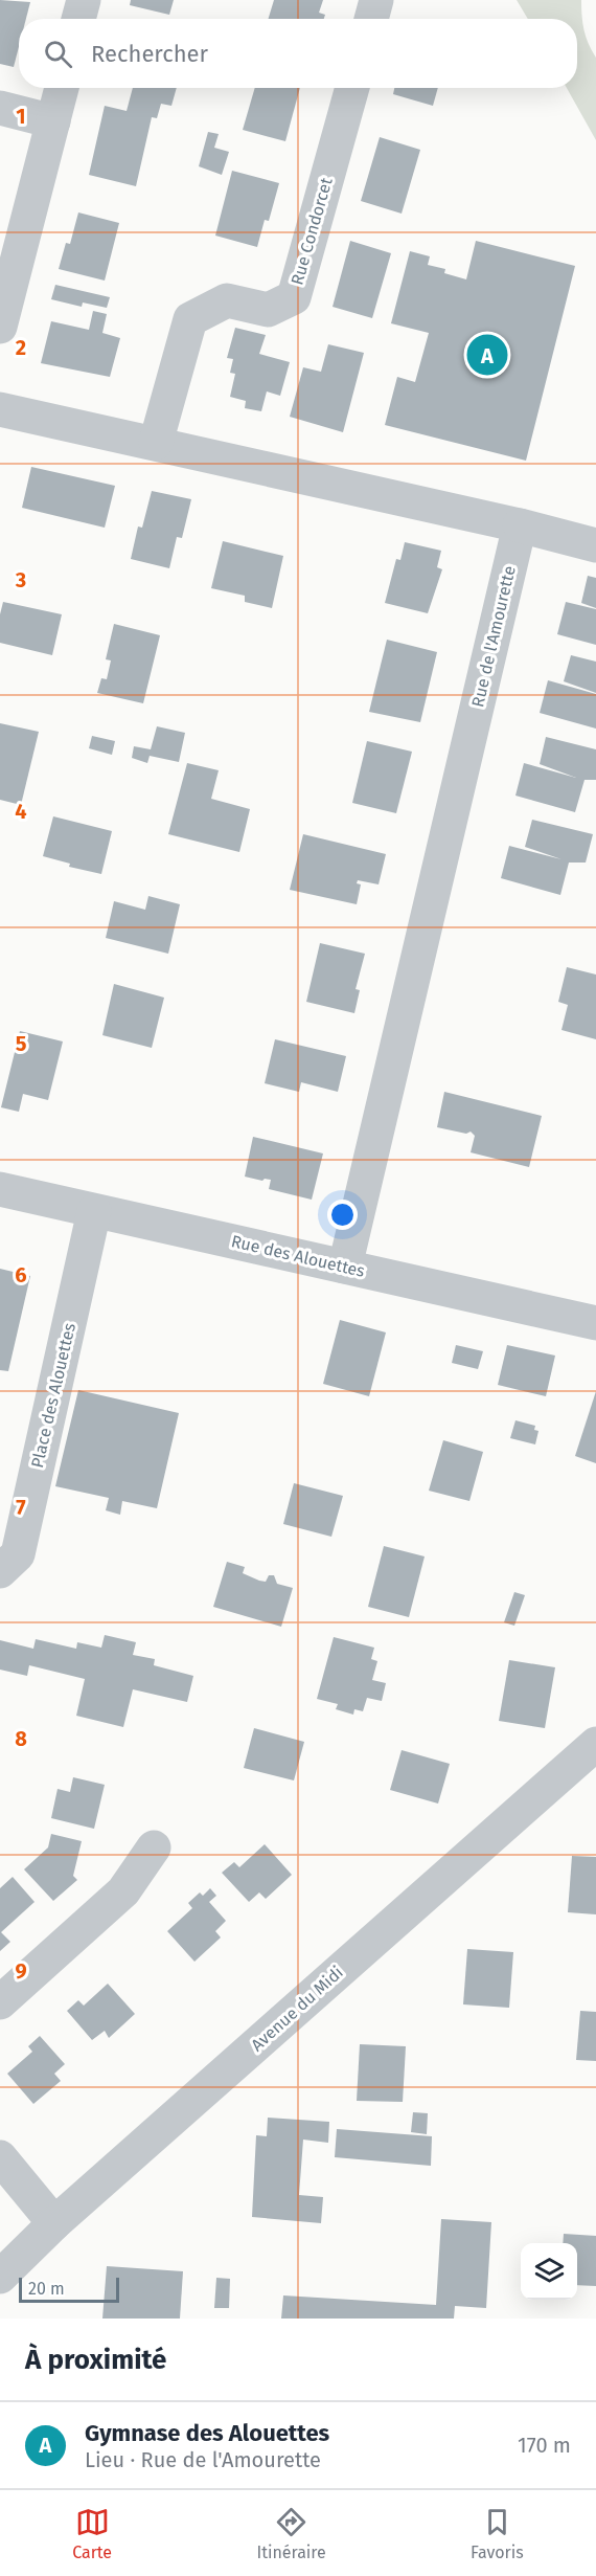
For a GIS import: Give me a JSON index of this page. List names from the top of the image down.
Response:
{
  "streets": {
    "street": [
      "Rue Condorcet",
      "Rue de l'Amourette",
      "Rue des Alouettes",
      "Place des Alouettes",
      "Avenue du Midi"
    ]
  },
  "crossings": [
    ["Rue de l'Amourette", "Rue des Alouettes"],
    ["Rue des Alouettes", "Place des Alouettes"]
  ],
  "scale_bar": "20 m",
  "page": {
    "search": "Rechercher",
    "pins": "A",
    "scale": "20 m",
    "heading": "À proximité",
    "list": [
      {
        "mark": "A",
        "name": "Gymnase des Alouettes",
        "note": "Lieu · Rue de l'Amourette",
        "value": "170 m"
      }
    ],
    "nav": ["Carte", "Itinéraire", "Favoris"]
  },
  "grid": {
    "rows": [
      "1",
      "2",
      "3",
      "4",
      "5",
      "6",
      "7",
      "8",
      "9"
    ]
  }
}
